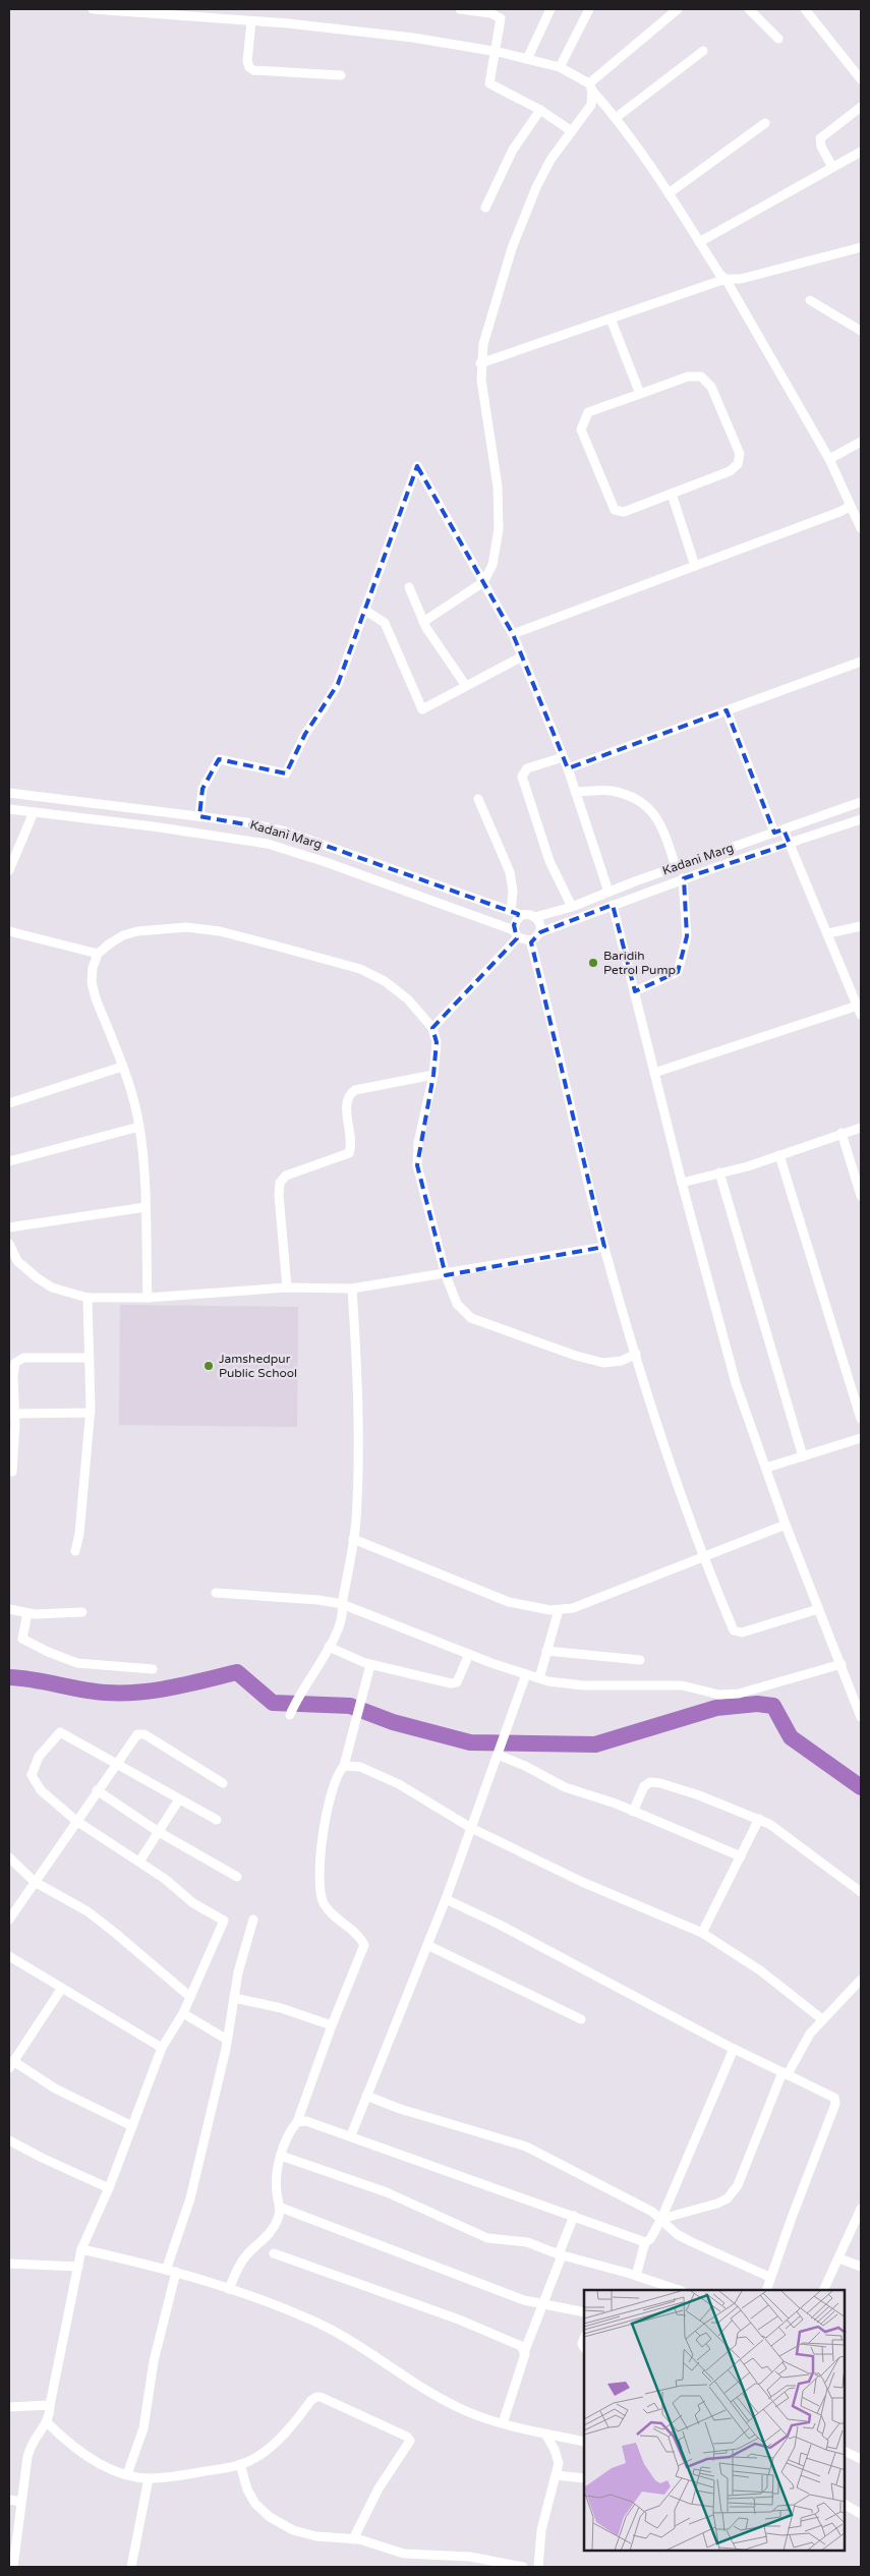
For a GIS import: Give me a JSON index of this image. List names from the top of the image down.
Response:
{
  "streets": {
    "street": ["Kadani Marg"]
  },
  "places": ["Baridih Petrol Pump", "Jamshedpur Public School"]
}
